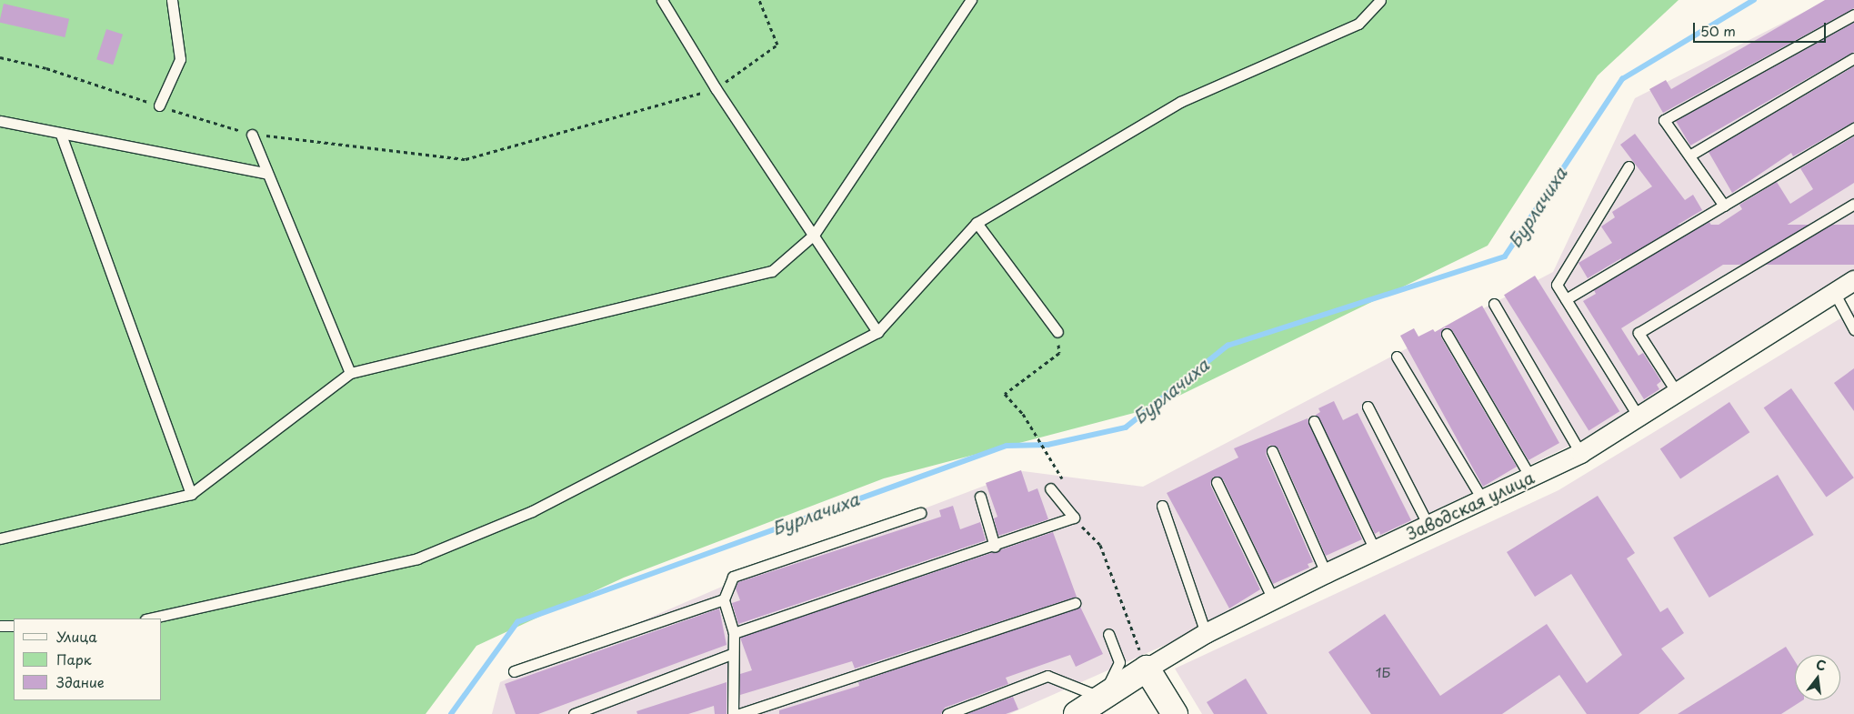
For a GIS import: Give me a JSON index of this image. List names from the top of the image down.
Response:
{
  "streets": {
    "street": ["Заводская улица"]
  },
  "water": ["Бурлачиха"],
  "house_numbers": ["1Б"],
  "legend": ["Улица", "Парк", "Здание"],
  "scale_bar": "50 m",
  "north": "top"
}
